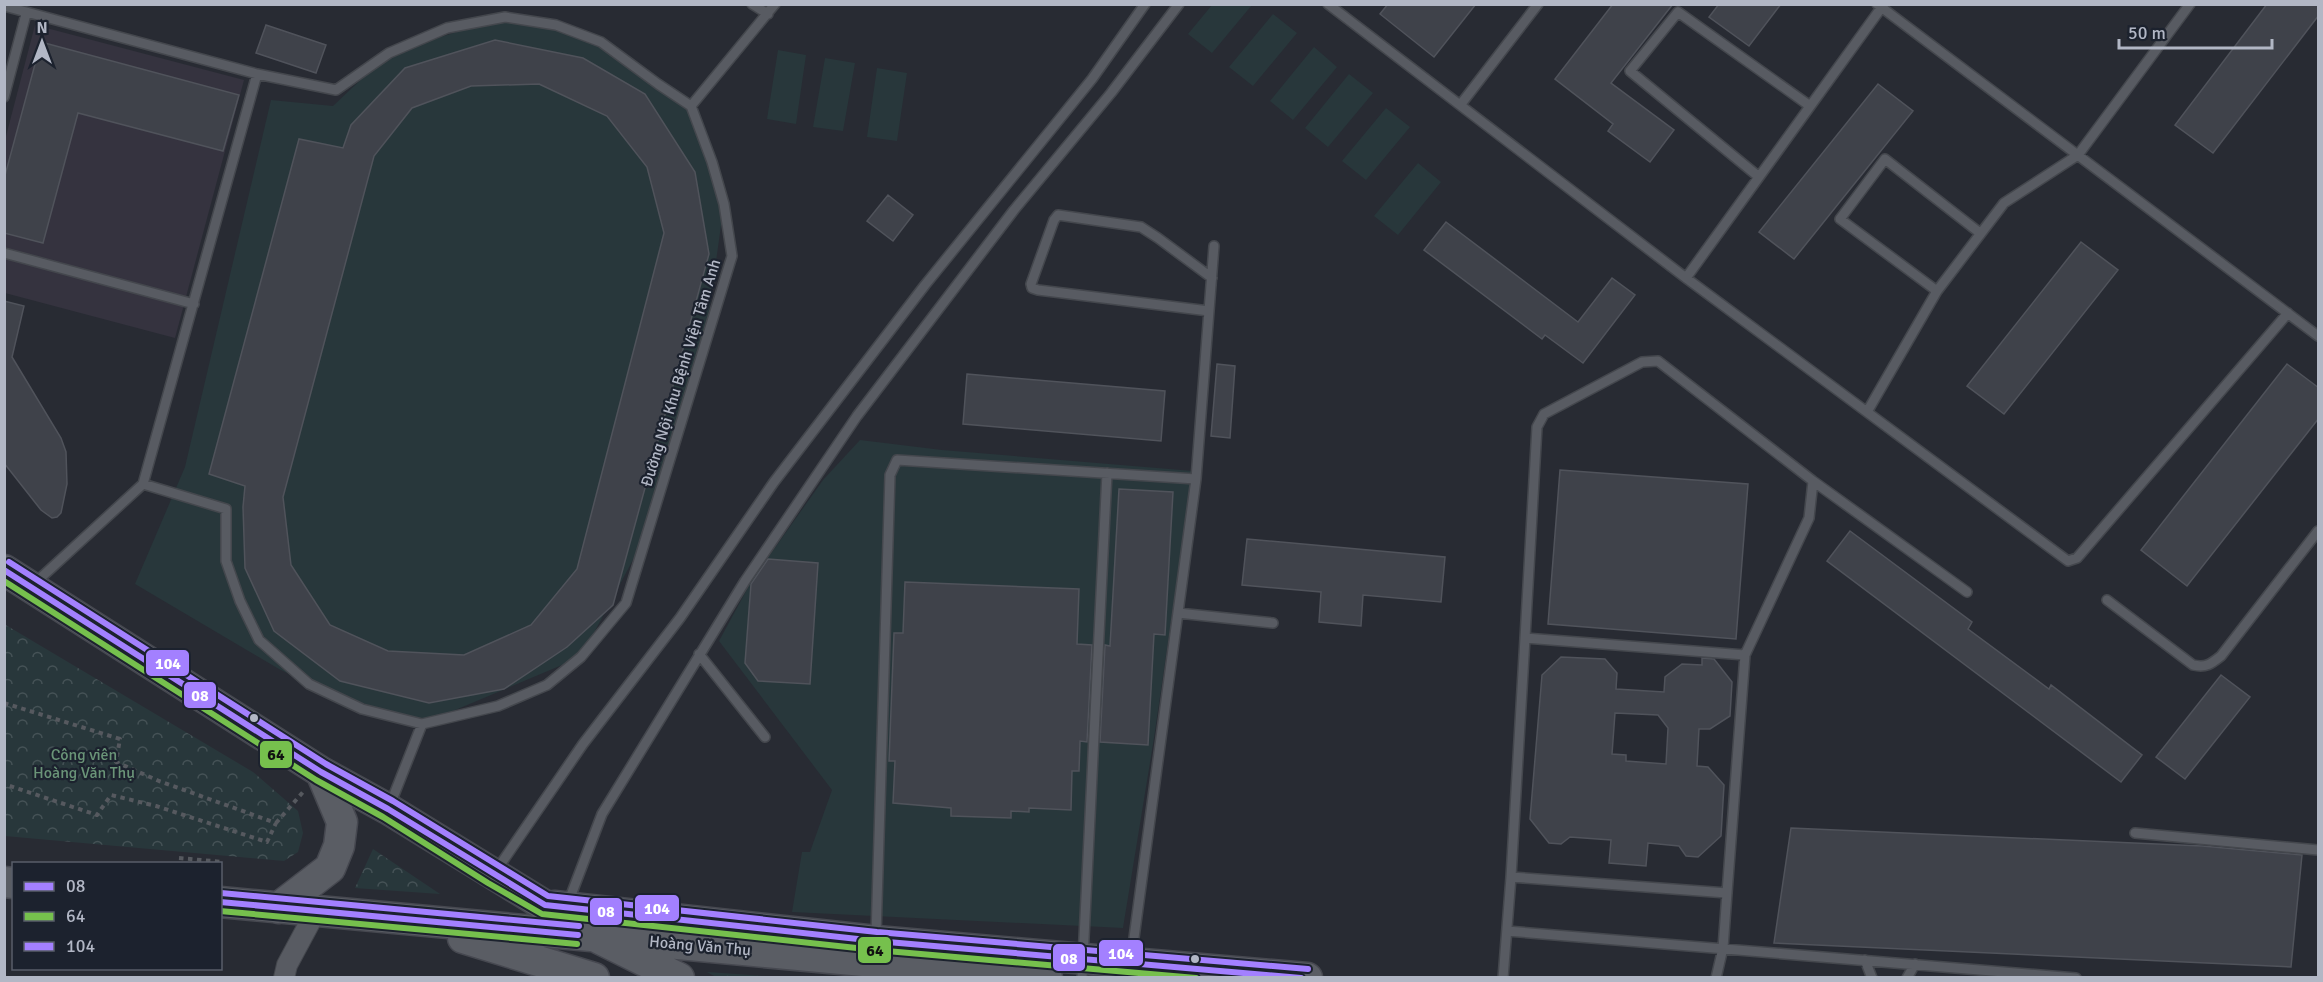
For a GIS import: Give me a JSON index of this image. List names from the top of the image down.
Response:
{
  "streets": {
    "main road": ["Hoàng Văn Thụ"],
    "lane": ["Đường Nội Khu Bệnh Viện Tâm Anh"]
  },
  "parks": ["Công viên Hoàng Văn Thụ"],
  "lines": ["transit line 104", "transit line 08", "transit line 64"],
  "legend": ["08", "64", "104"],
  "scale_bar": "50 m",
  "north": "top"
}
